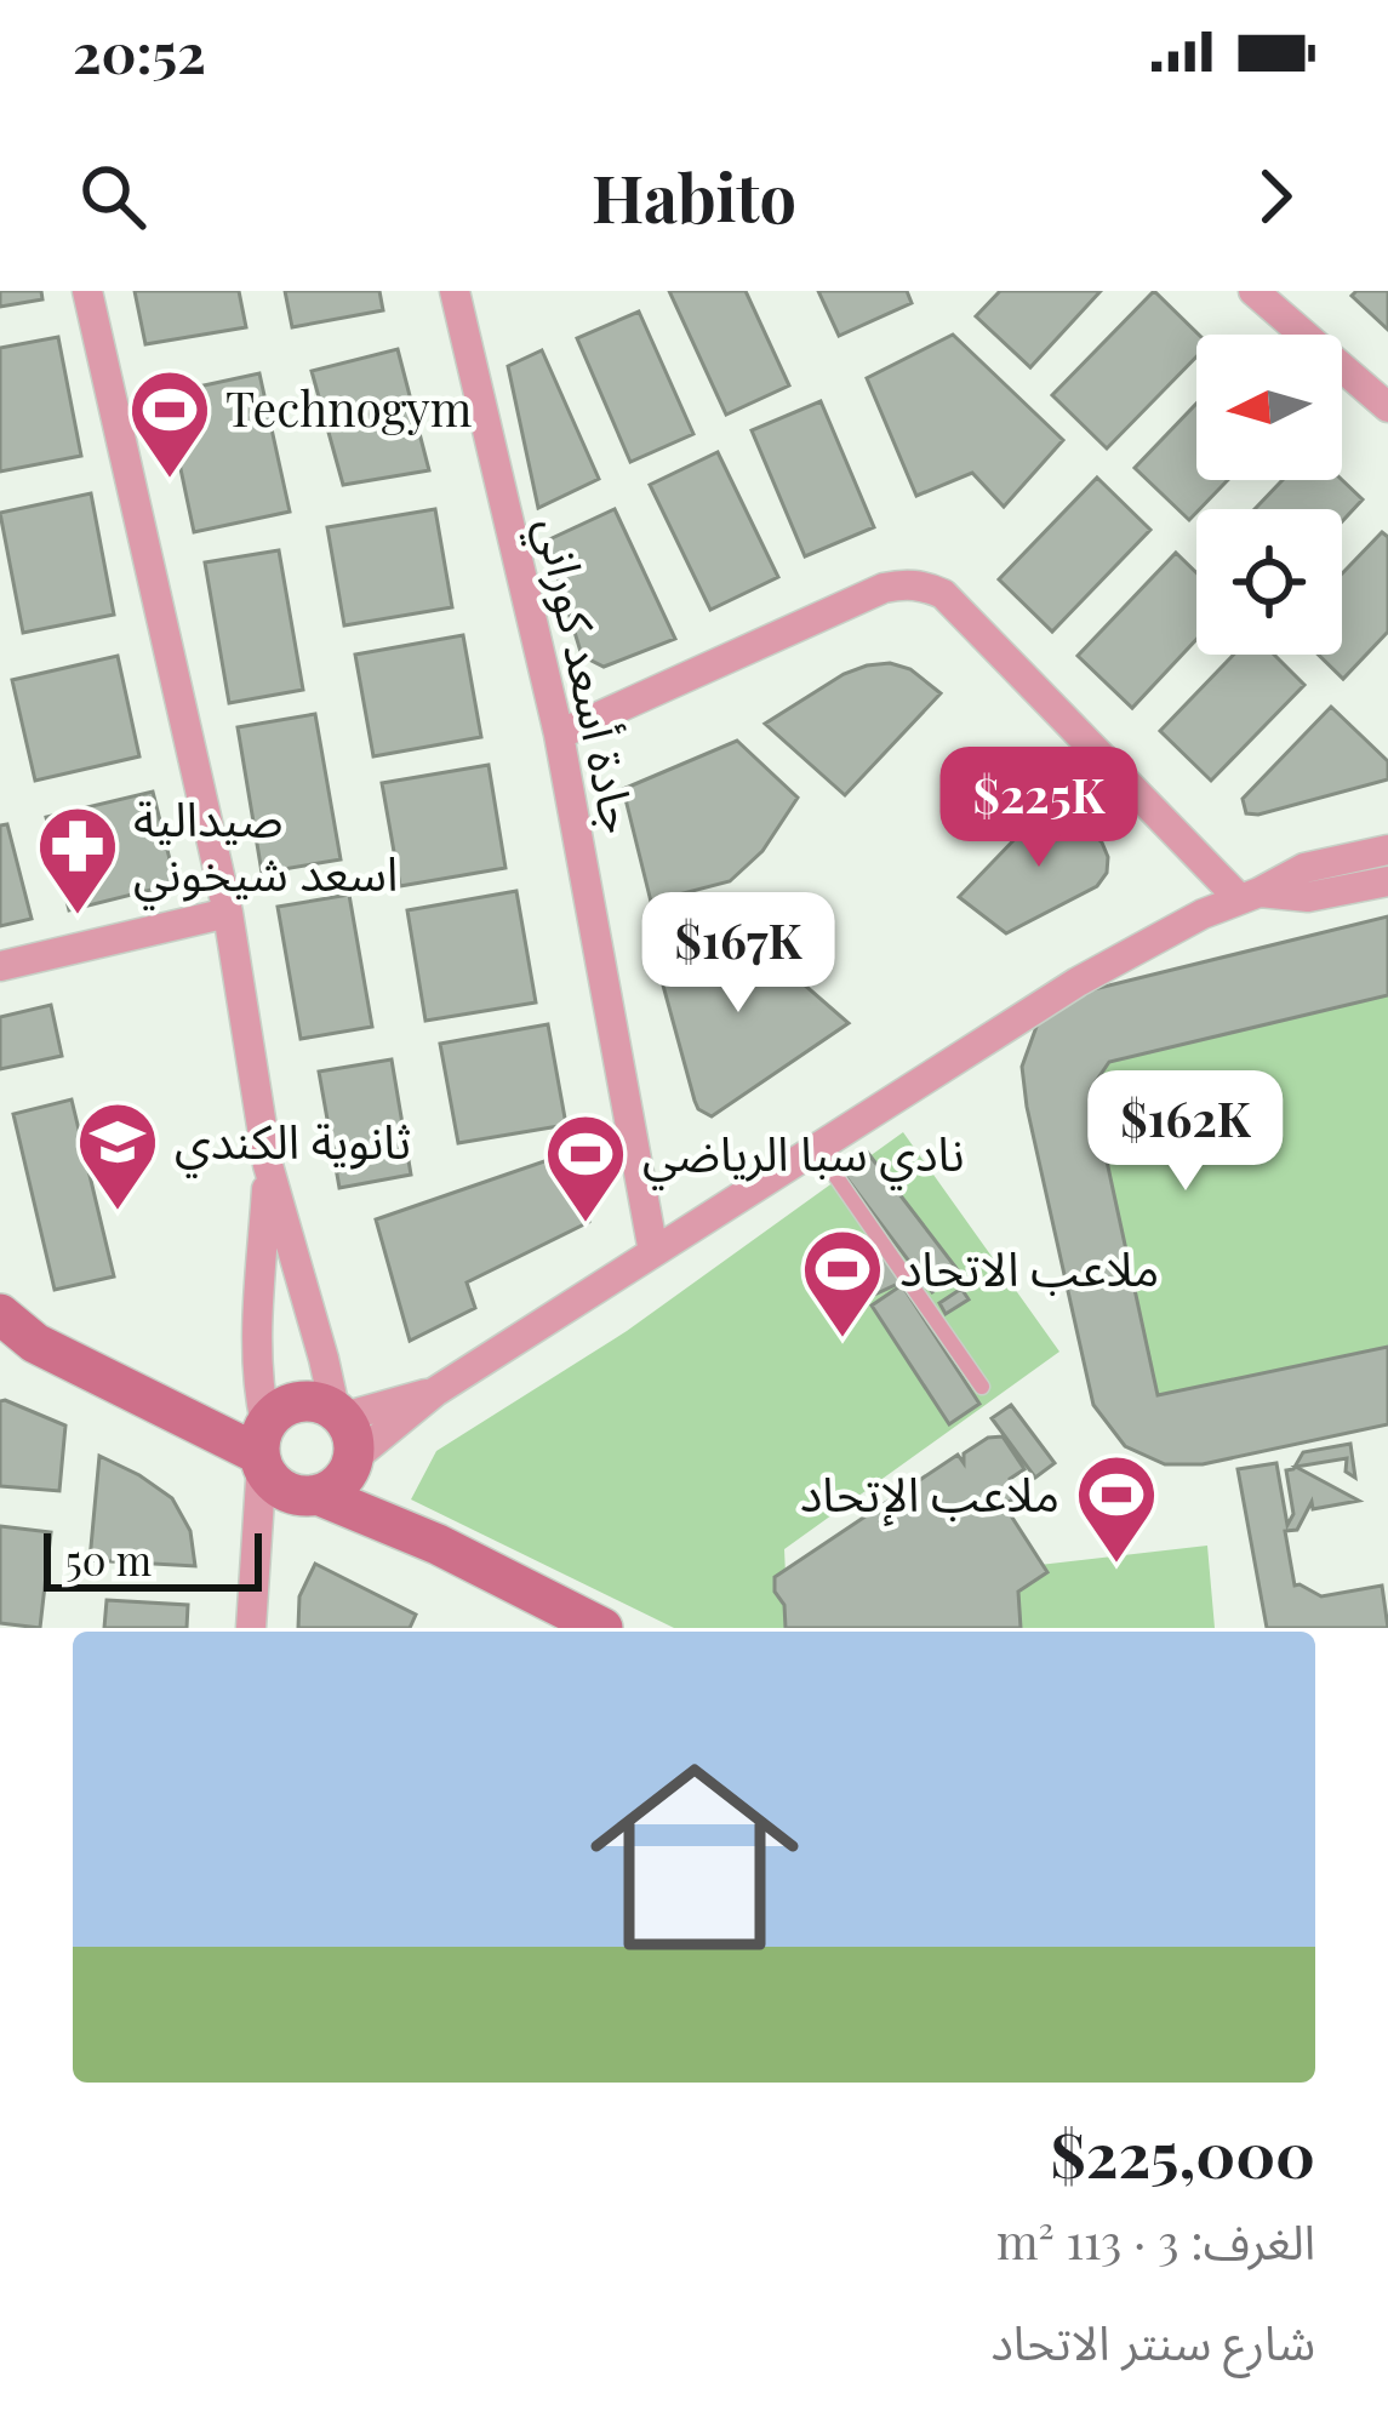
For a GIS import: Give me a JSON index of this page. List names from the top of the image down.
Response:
{
  "streets": {
    "street": ["جادة أسعد كوراني"]
  },
  "places": {
    "sports": [
      "Technogym",
      "نادي سبا الرياضي",
      "ملاعب الاتحاد",
      "ملاعب الإتحاد"
    ],
    "pharmacy": ["صيدالية اسعد شيخوني"],
    "school or university": ["ثانوية الكندي"]
  },
  "scale_bar": "50 m",
  "north": "left",
  "page": {
    "status": "20:52",
    "header": "Habito",
    "price": ["$225K", "$167K", "$162K"],
    "scale": "50 m",
    "list": [
      {
        "name": "$225,000",
        "note": "الغرف: 3 · 113 m² · شارع سنتر الاتحاد"
      }
    ]
  }
}
